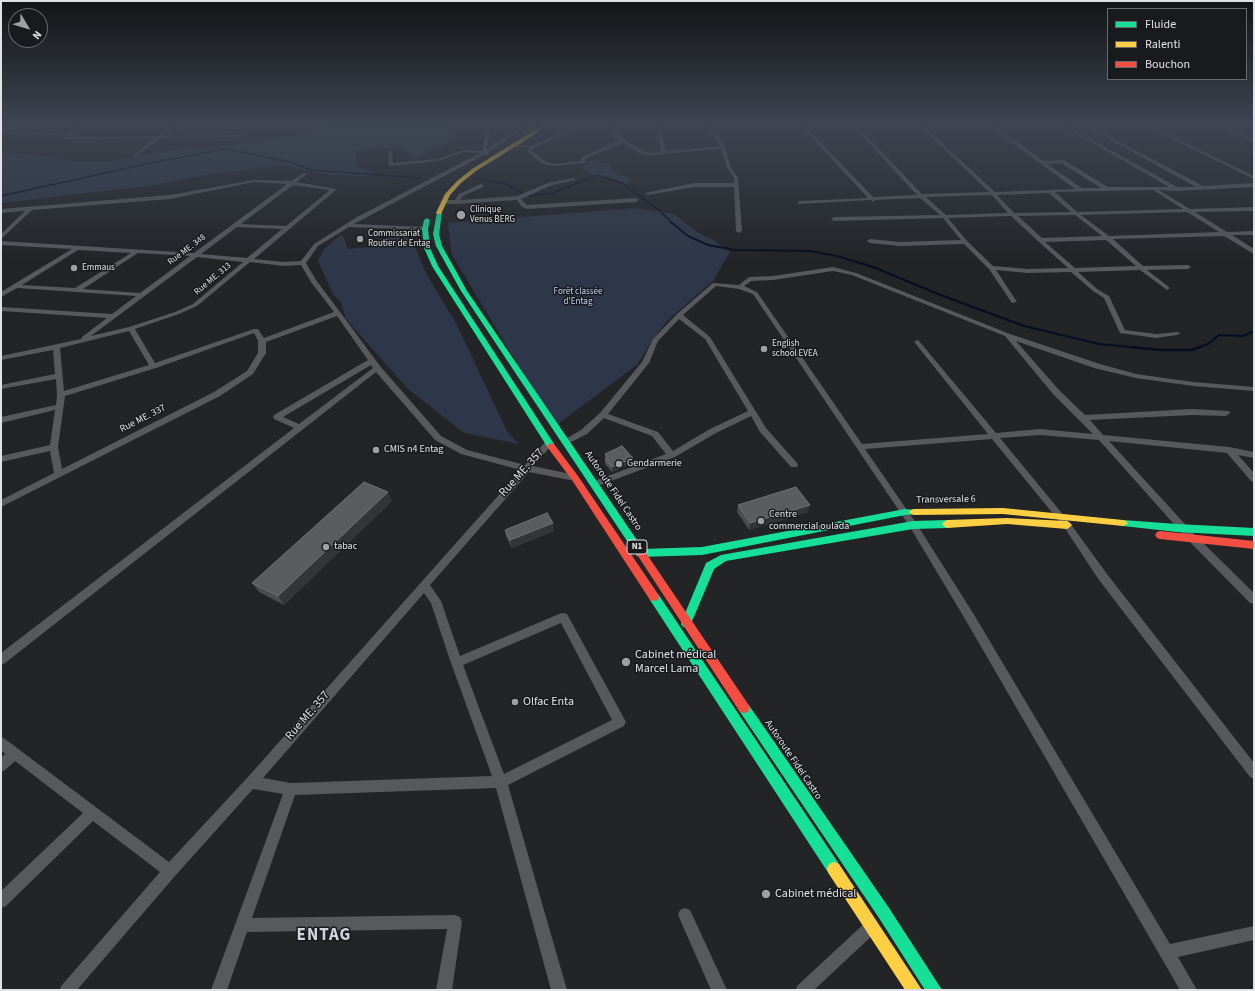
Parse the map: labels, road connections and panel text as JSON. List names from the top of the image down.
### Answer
{
  "streets": {
    "main road": ["Autoroute Fidel Castro", "Transversale 6", "N1"],
    "street": [
      "Rue ME. 348",
      "Rue ME. 313",
      "Rue ME. 337",
      "Rue ME. 357"
    ]
  },
  "crossings": [
    ["Rue ME. 348", "Rue ME. 313"],
    ["Rue ME. 357", "N1"],
    ["Autoroute Fidel Castro", "Transversale 6"],
    ["Transversale 6", "N1"]
  ],
  "districts": ["ENTAG"],
  "parks": ["Forêt classée d'Entag"],
  "places": [
    "Clinique Venus BERG",
    "Commissariat Routier de Entag",
    "Emmaus",
    "English school EVEA",
    "CMIS n4 Entag",
    "Gendarmerie",
    "Centre commercial oulada",
    "tabac",
    "Cabinet médical Marcel Lama",
    "Olfac Enta",
    "Cabinet médical"
  ],
  "legend": ["Fluide", "Ralenti", "Bouchon"],
  "north": "bottom right"
}
